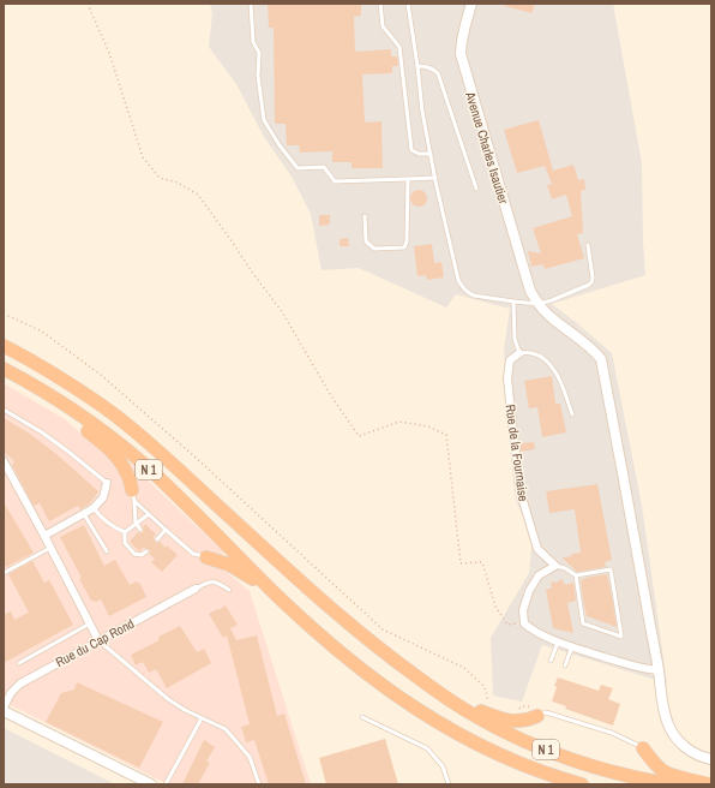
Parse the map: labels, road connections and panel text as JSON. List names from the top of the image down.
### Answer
{
  "streets": {
    "highway": ["N 1"],
    "street": ["Avenue Charles Isautier", "Rue de la Fournaise", "Rue du Cap Rond"]
  }
}
